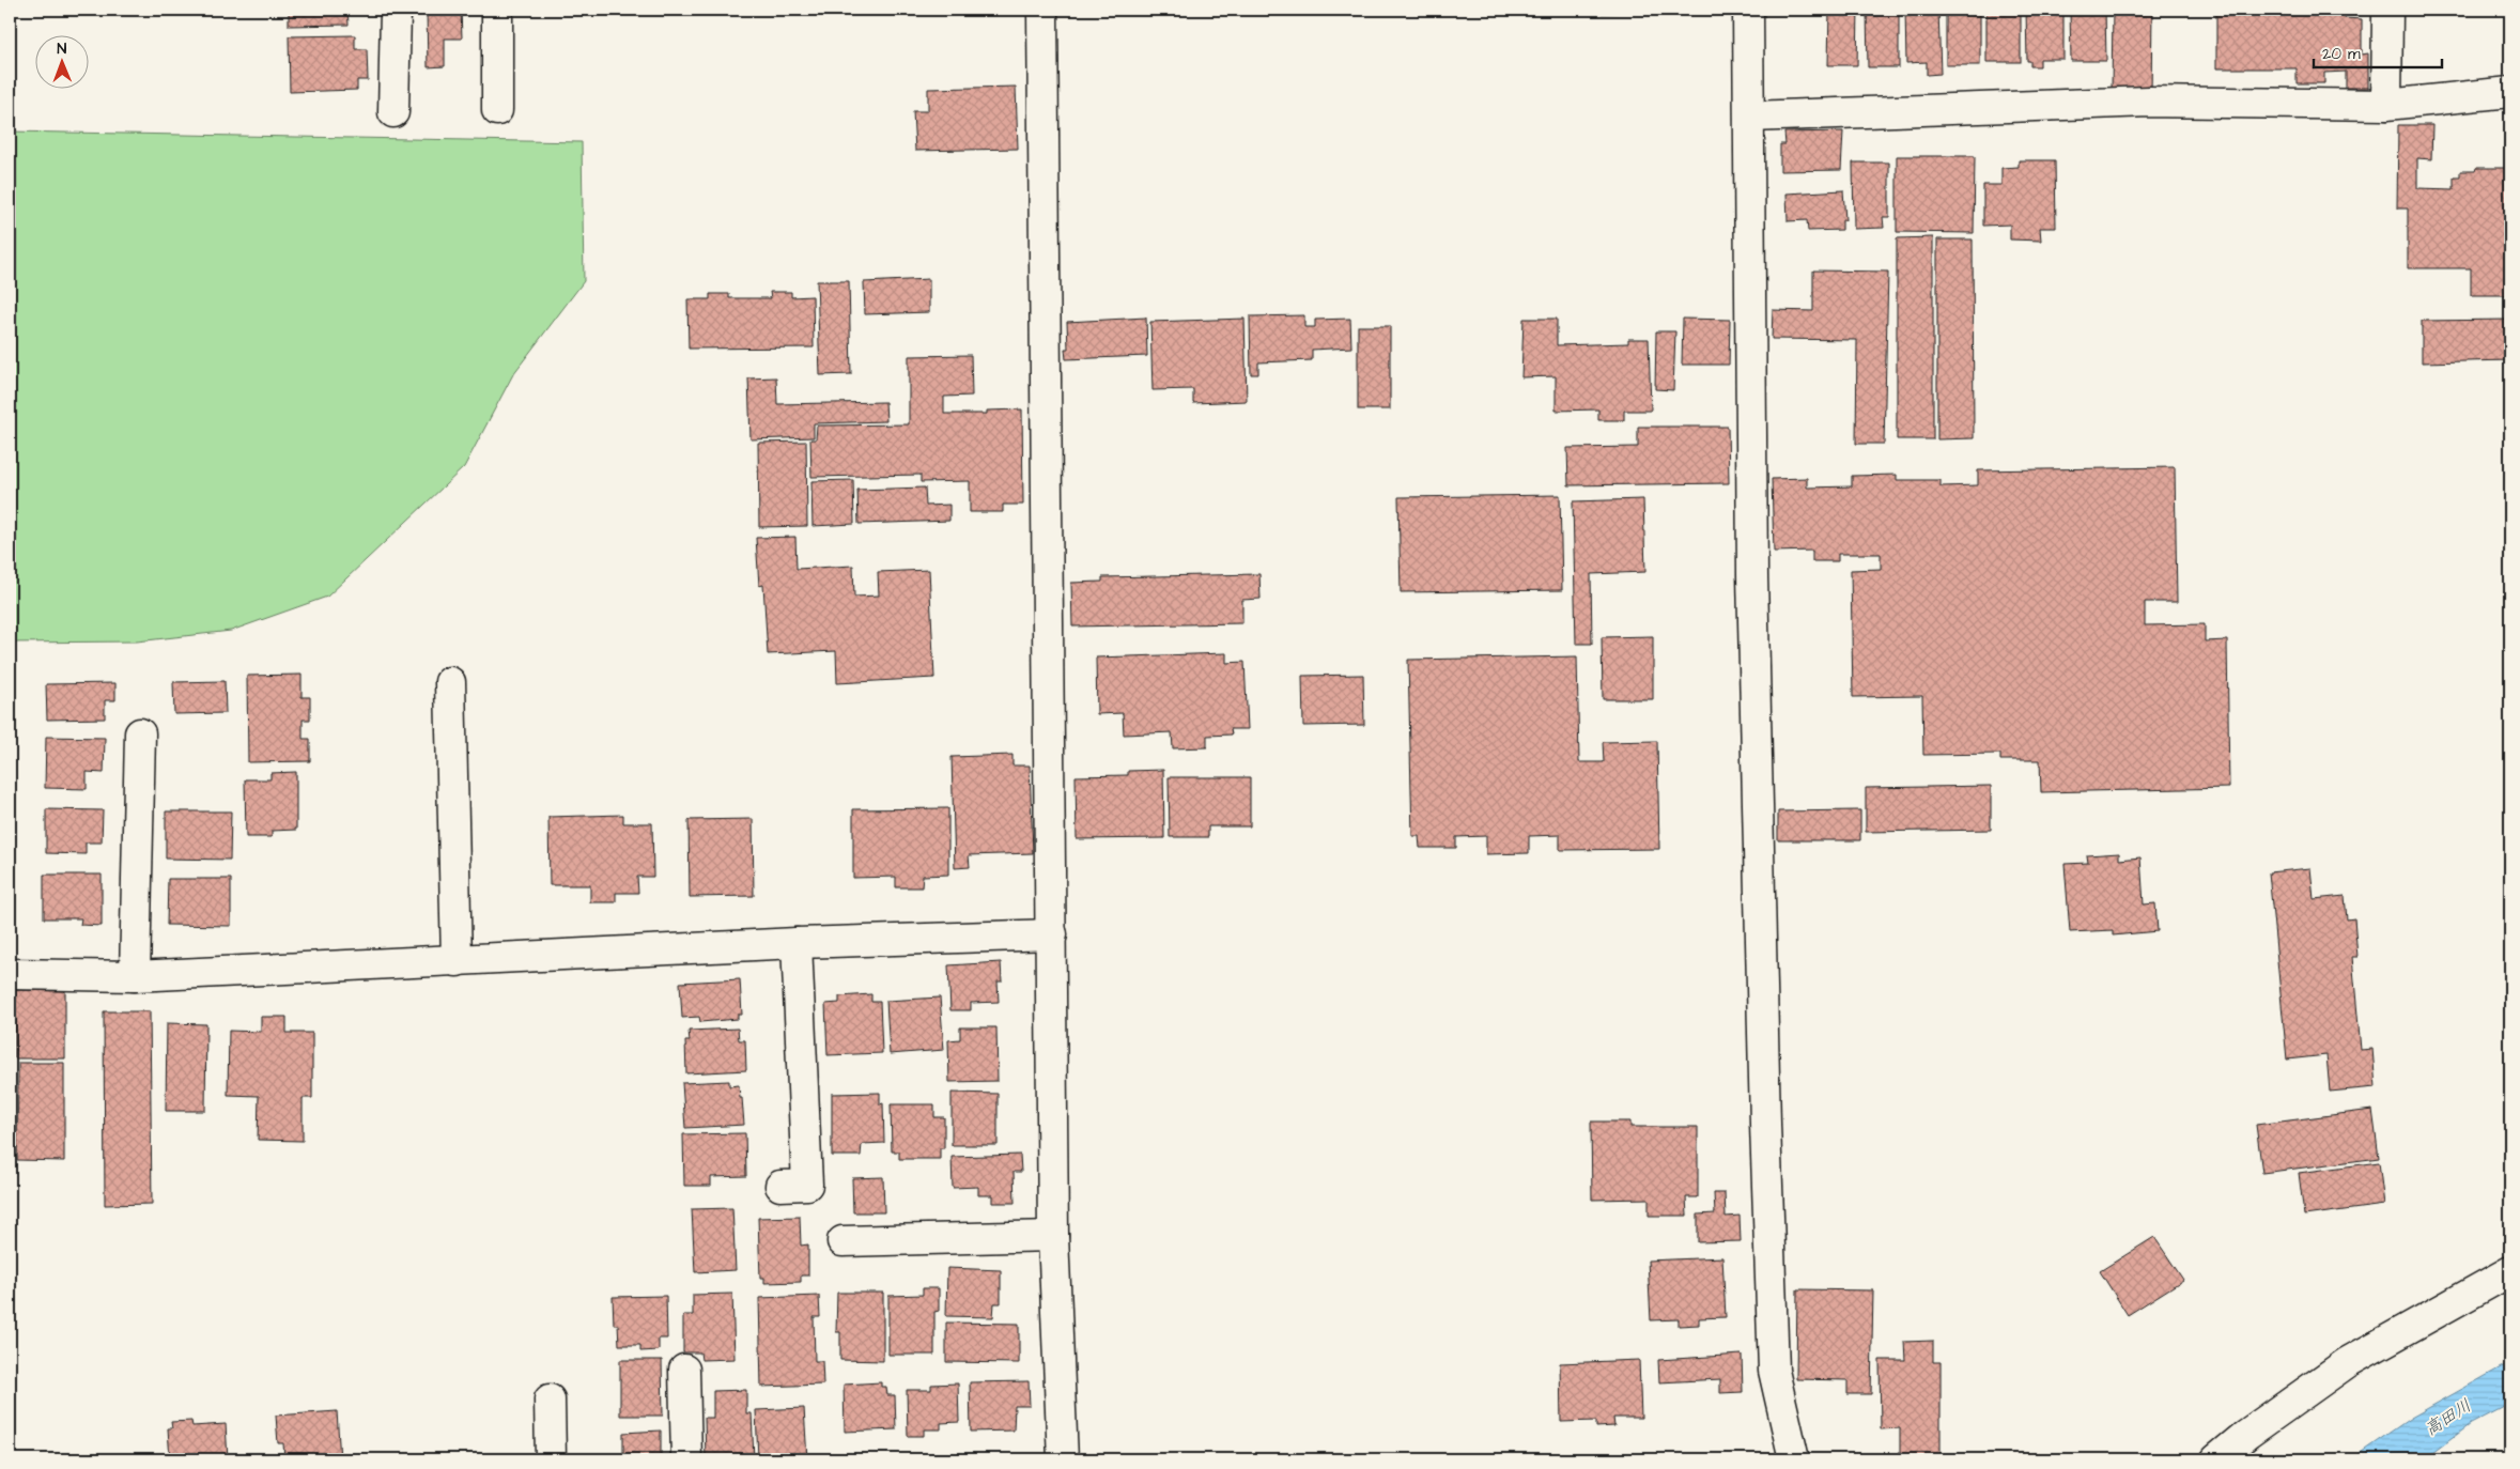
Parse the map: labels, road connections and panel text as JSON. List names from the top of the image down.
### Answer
{
  "water": ["高田川"],
  "scale_bar": "20 m",
  "north": "top"
}
